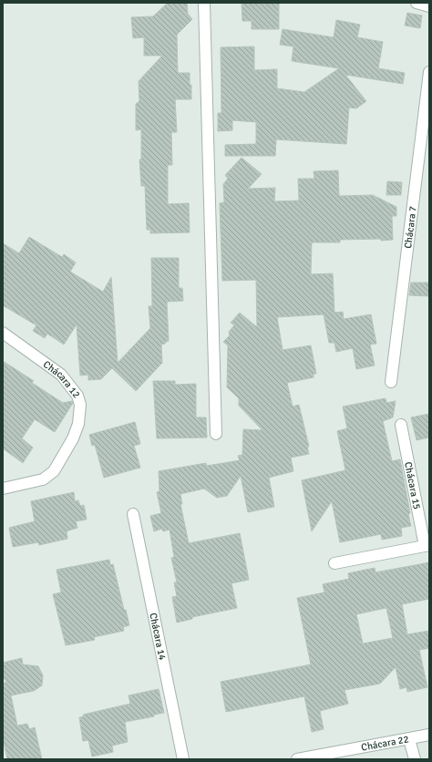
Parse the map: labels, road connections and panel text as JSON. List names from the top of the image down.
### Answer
{
  "streets": {
    "street": [
      "Chácara 7",
      "Chácara 12",
      "Chácara 15",
      "Chácara 14",
      "Chácara 22"
    ]
  }
}
